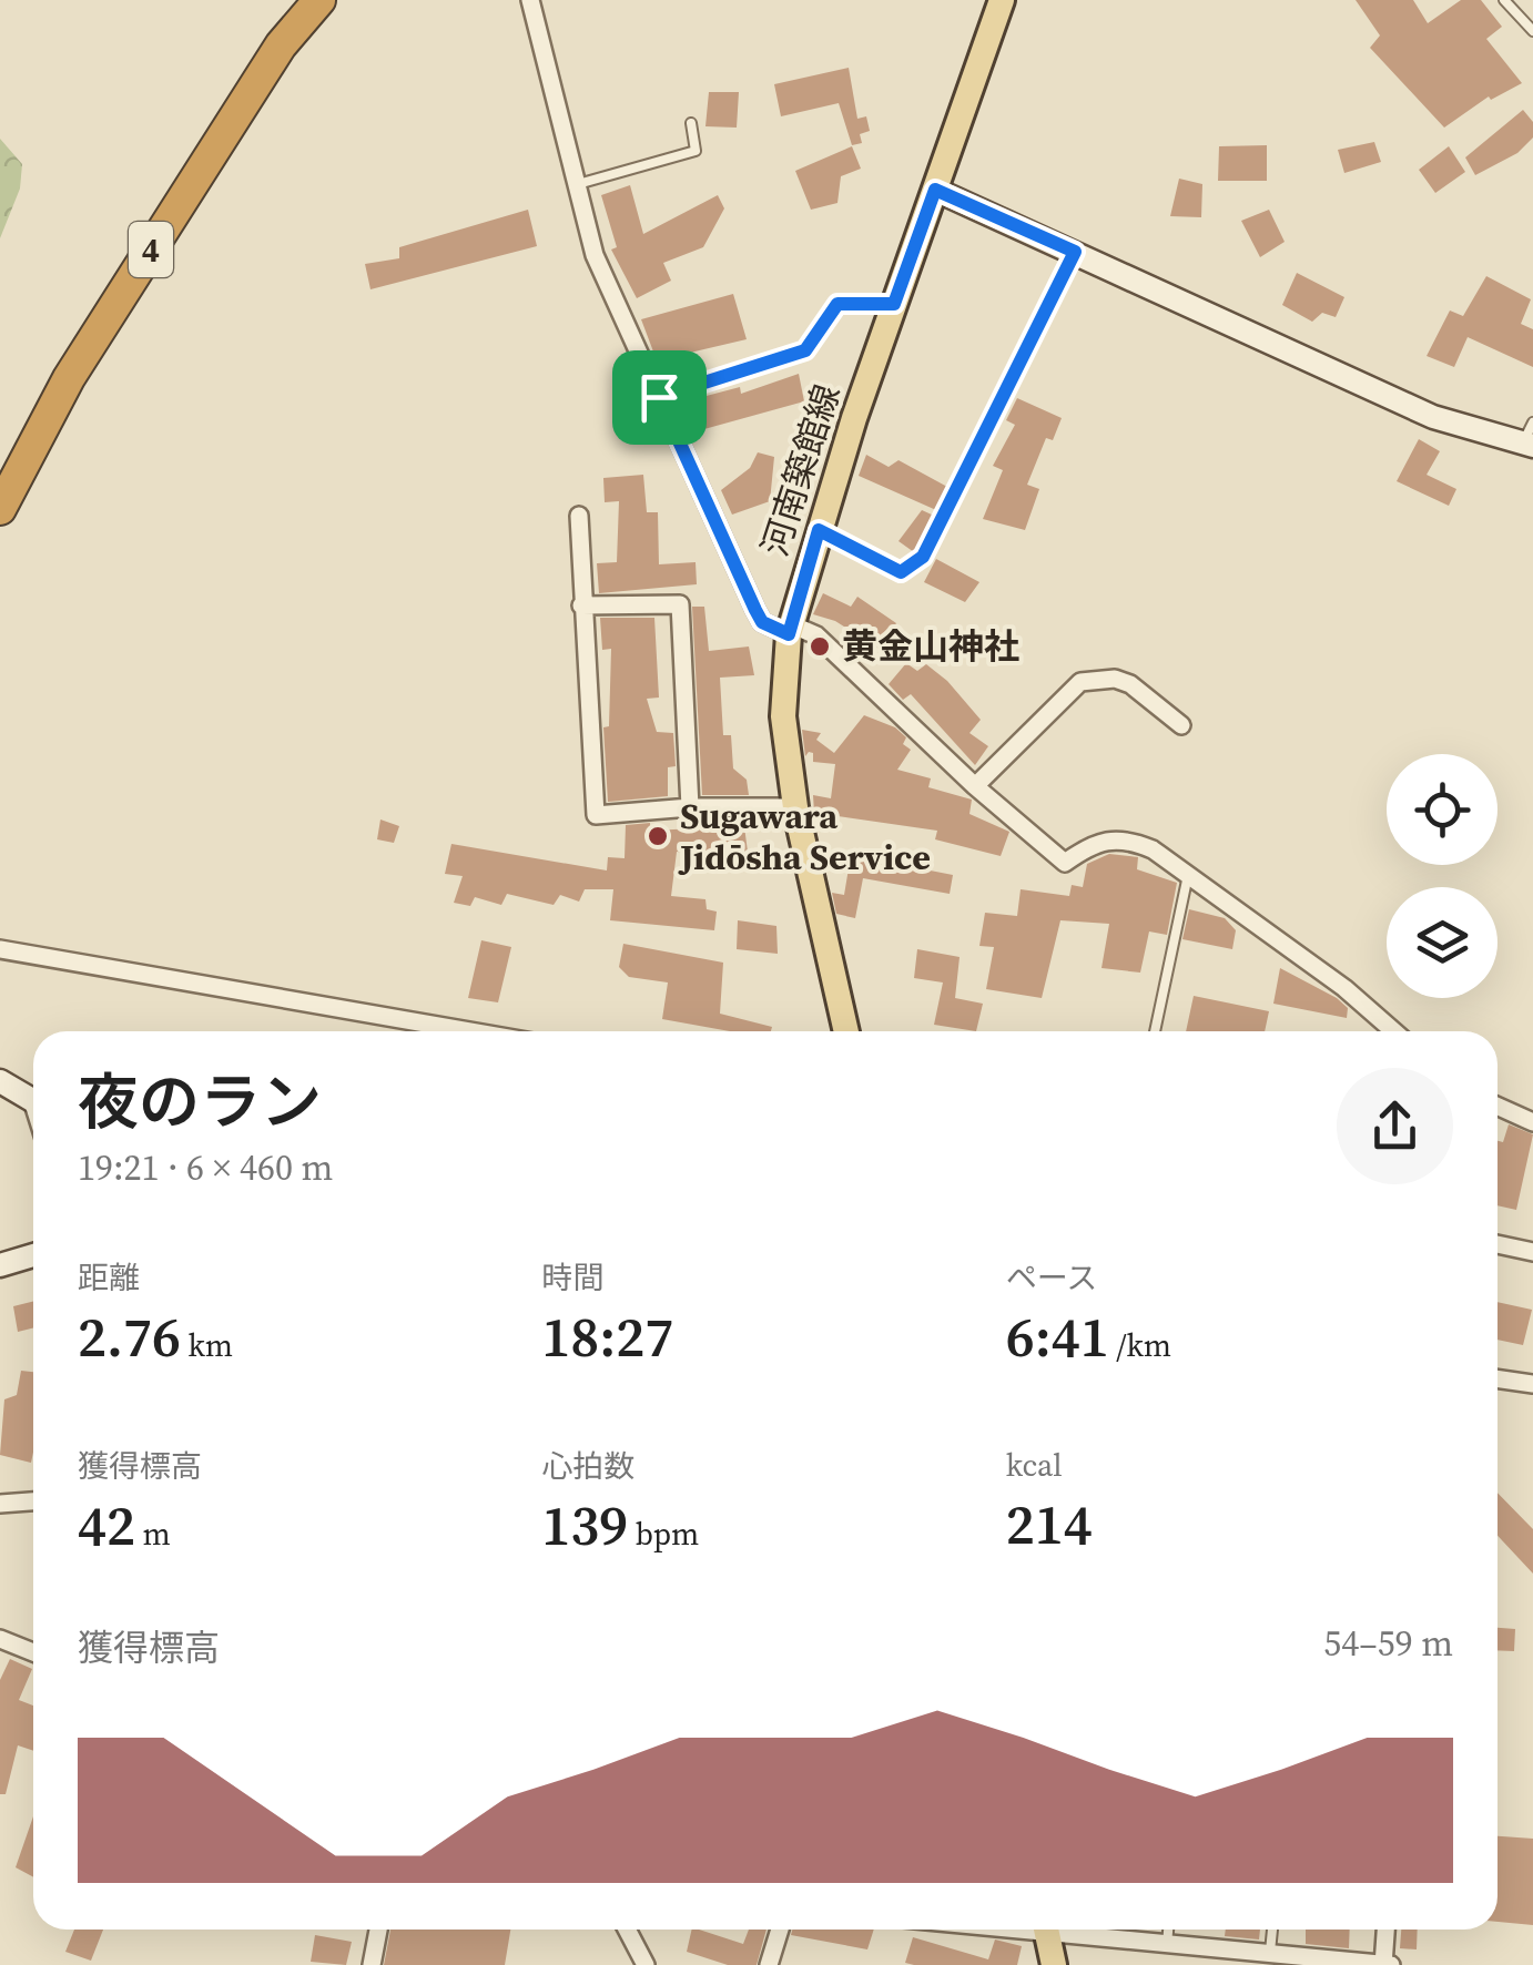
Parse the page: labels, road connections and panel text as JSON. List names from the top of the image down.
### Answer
{
  "streets": {
    "highway": ["4"],
    "main road": ["河南築館線"]
  },
  "places": ["黄金山神社", "Sugawara Jidōsha Service"],
  "page": {
    "heading": ["夜のラン", "19:21 · 6 × 460 m"],
    "stats": [
      ["距離", "2.76 km"],
      ["時間", "18:27"],
      ["ペース", "6:41 /km"],
      ["獲得標高", "42 m"],
      ["心拍数", "139 bpm"],
      ["kcal", "214"]
    ],
    "chart": ["獲得標高", "54–59 m"]
  }
}
